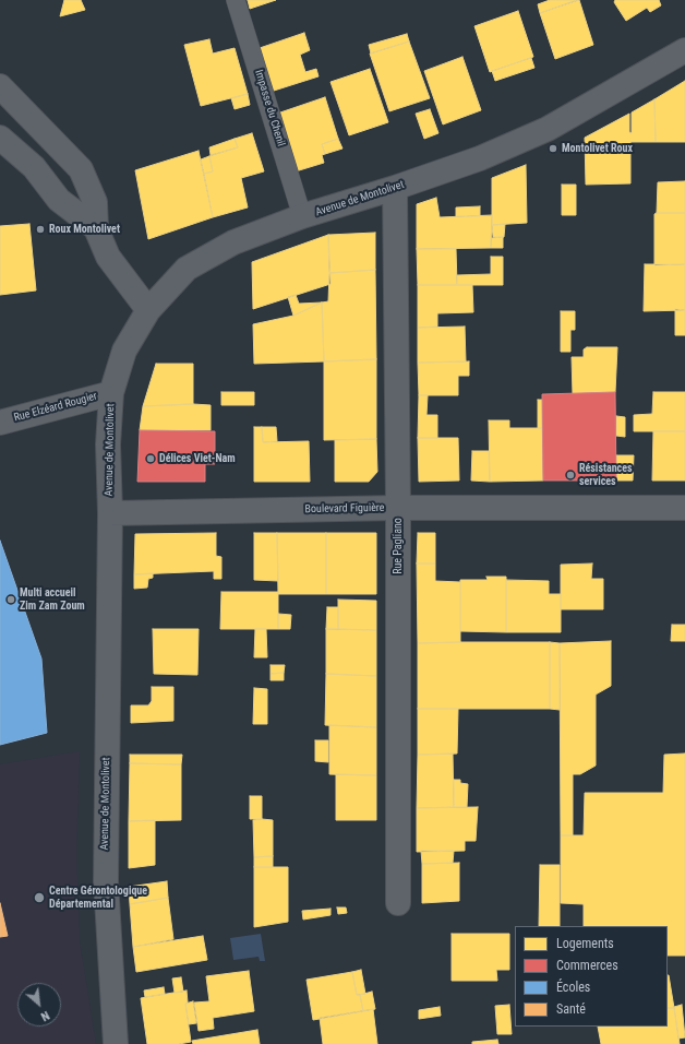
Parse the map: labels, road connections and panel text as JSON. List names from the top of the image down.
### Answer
{
  "streets": {
    "street": [
      "Avenue de Montolivet",
      "Rue Elzéard Rougier",
      "Boulevard Figuière",
      "Rue Pagliano"
    ],
    "lane": ["Impasse du Chenil"]
  },
  "crossings": [
    ["Impasse du Chenil", "Avenue de Montolivet"],
    ["Avenue de Montolivet", "Rue Elzéard Rougier"],
    ["Avenue de Montolivet", "Boulevard Figuière"],
    ["Avenue de Montolivet", "Rue Pagliano"],
    ["Boulevard Figuière", "Rue Pagliano"]
  ],
  "places": [
    "Montolivet Roux",
    "Roux Montolivet",
    "Délices Viet-Nam",
    "Résistances services",
    "Multi accueil Zim Zam Zoum",
    "Centre Gérontologique Départemental"
  ],
  "legend": [
    "Logements",
    "Commerces",
    "Écoles",
    "Santé"
  ],
  "north": "bottom right"
}
